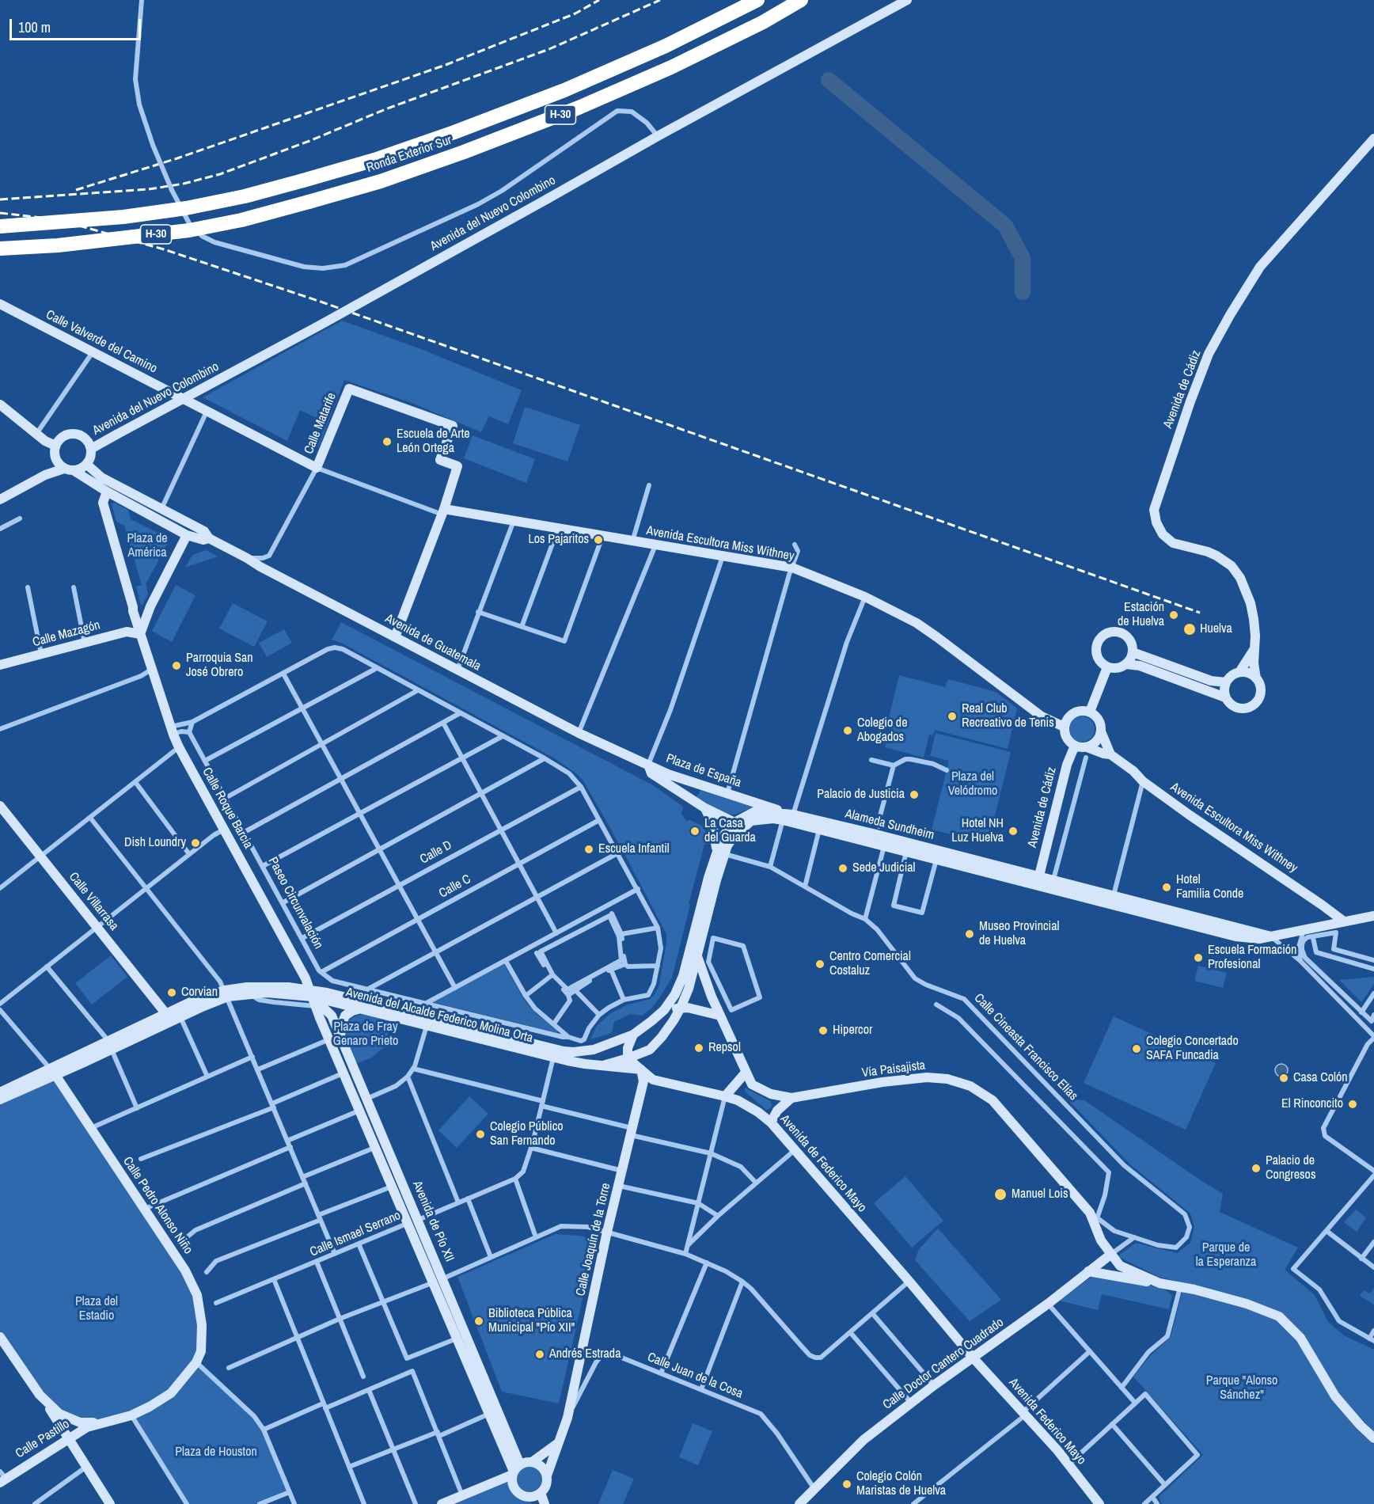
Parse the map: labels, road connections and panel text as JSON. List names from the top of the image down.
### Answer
{
  "streets": {
    "highway": ["H-30", "Ronda Exterior Sur"],
    "street": [
      "Avenida del Nuevo Colombino",
      "Calle Valverde del Camino",
      "Avenida de Cádiz",
      "Calle Matarife",
      "Avenida Escultora Miss Withney",
      "Calle Mazagón",
      "Avenida de Guatemala",
      "Plaza de España",
      "Calle Roque Barcia",
      "Alameda Sundheim",
      "Calle D",
      "Calle C",
      "Calle Villarrasa",
      "Paseo Circunvalación",
      "Avenida del Alcalde Federico Molina Orta",
      "Calle Cineasta Francisco Elías",
      "Vía Paisajista",
      "Avenida de Federico Mayo",
      "Calle Pedro Alonso Niño",
      "Avenida de Pío XII",
      "Calle Ismael Serrano",
      "Calle Joaquín de la Torre",
      "Calle Doctor Cantero Cuadrado",
      "Calle Juan de la Cosa",
      "Avenida Federico Mayo",
      "Calle Pastillo"
    ]
  },
  "crossings": [
    ["Avenida del Nuevo Colombino", "Avenida de Guatemala"],
    ["Calle Valverde del Camino", "Calle Matarife"],
    ["Avenida de Cádiz", "Avenida Escultora Miss Withney"],
    ["Avenida de Cádiz", "Alameda Sundheim"],
    ["Calle Matarife", "Avenida Escultora Miss Withney"],
    ["Avenida Escultora Miss Withney", "Alameda Sundheim"],
    ["Calle Mazagón", "Calle Roque Barcia"],
    ["Avenida de Guatemala", "Plaza de España"],
    ["Plaza de España", "Alameda Sundheim"],
    ["Plaza de España", "Avenida del Alcalde Federico Molina Orta"],
    ["Calle Roque Barcia", "Avenida del Alcalde Federico Molina Orta"],
    ["Calle Roque Barcia", "Avenida de Pío XII"],
    ["Alameda Sundheim", "Avenida del Alcalde Federico Molina Orta"],
    ["Calle D", "Paseo Circunvalación"],
    ["Calle C", "Paseo Circunvalación"],
    ["Calle Villarrasa", "Avenida del Alcalde Federico Molina Orta"],
    ["Avenida del Alcalde Federico Molina Orta", "Calle Cineasta Francisco Elías"],
    ["Avenida del Alcalde Federico Molina Orta", "Vía Paisajista"],
    ["Avenida del Alcalde Federico Molina Orta", "Avenida de Federico Mayo"],
    ["Avenida del Alcalde Federico Molina Orta", "Calle Pedro Alonso Niño"],
    ["Avenida del Alcalde Federico Molina Orta", "Avenida de Pío XII"],
    ["Calle Cineasta Francisco Elías", "Vía Paisajista"],
    ["Vía Paisajista", "Calle Doctor Cantero Cuadrado"],
    ["Avenida de Federico Mayo", "Calle Joaquín de la Torre"],
    ["Avenida de Federico Mayo", "Calle Doctor Cantero Cuadrado"],
    ["Avenida de Federico Mayo", "Avenida Federico Mayo"],
    ["Avenida de Pío XII", "Calle Ismael Serrano"],
    ["Avenida de Pío XII", "Calle Joaquín de la Torre"],
    ["Calle Joaquín de la Torre", "Calle Juan de la Cosa"],
    ["Calle Doctor Cantero Cuadrado", "Calle Juan de la Cosa"],
    ["Calle Doctor Cantero Cuadrado", "Avenida Federico Mayo"]
  ],
  "parks": [
    "Plaza de América",
    "Plaza del Velódromo",
    "Plaza de Fray Genaro Prieto",
    "Parque de la Esperanza",
    "Plaza del Estadio",
    "Parque \"Alonso Sánchez\"",
    "Plaza de Houston"
  ],
  "places": [
    "Escuela de Arte León Ortega",
    "Los Pajaritos",
    "Estación de Huelva",
    "Huelva",
    "Parroquia San José Obrero",
    "Real Club Recreativo de Tenis",
    "Colegio de Abogados",
    "Palacio de Justicia",
    "La Casa del Guarda",
    "Hotel NH Luz Huelva",
    "Dish Loundry",
    "Escuela Infantil",
    "Sede Judicial",
    "Hotel Familia Conde",
    "Museo Provincial de Huelva",
    "Escuela Formación Profesional",
    "Centro Comercial Costaluz",
    "Corvian",
    "Hipercor",
    "Repsol",
    "Colegio Concertado SAFA Funcadia",
    "Casa Colón",
    "El Rinconcito",
    "Colegio Público San Fernando",
    "Palacio de Congresos",
    "Manuel Lois",
    "Biblioteca Pública Municipal \"Pío XII\"",
    "Andrés Estrada",
    "Colegio Colón Maristas de Huelva"
  ],
  "scale_bar": "100 m"
}
